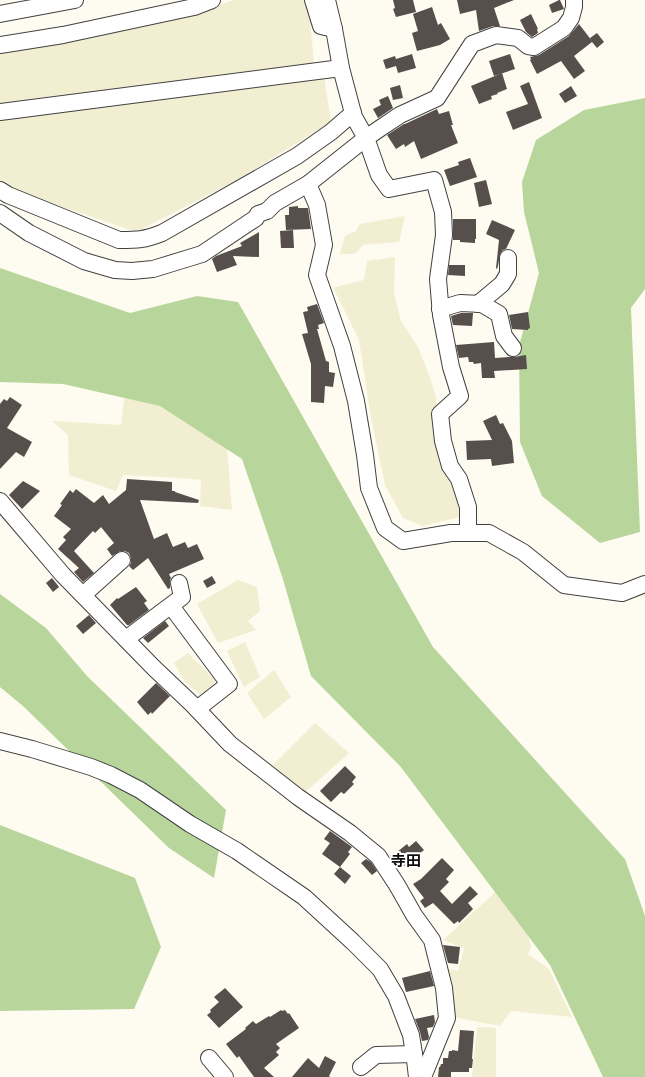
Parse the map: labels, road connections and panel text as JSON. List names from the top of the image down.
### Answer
{
  "districts": ["寺田"]
}
